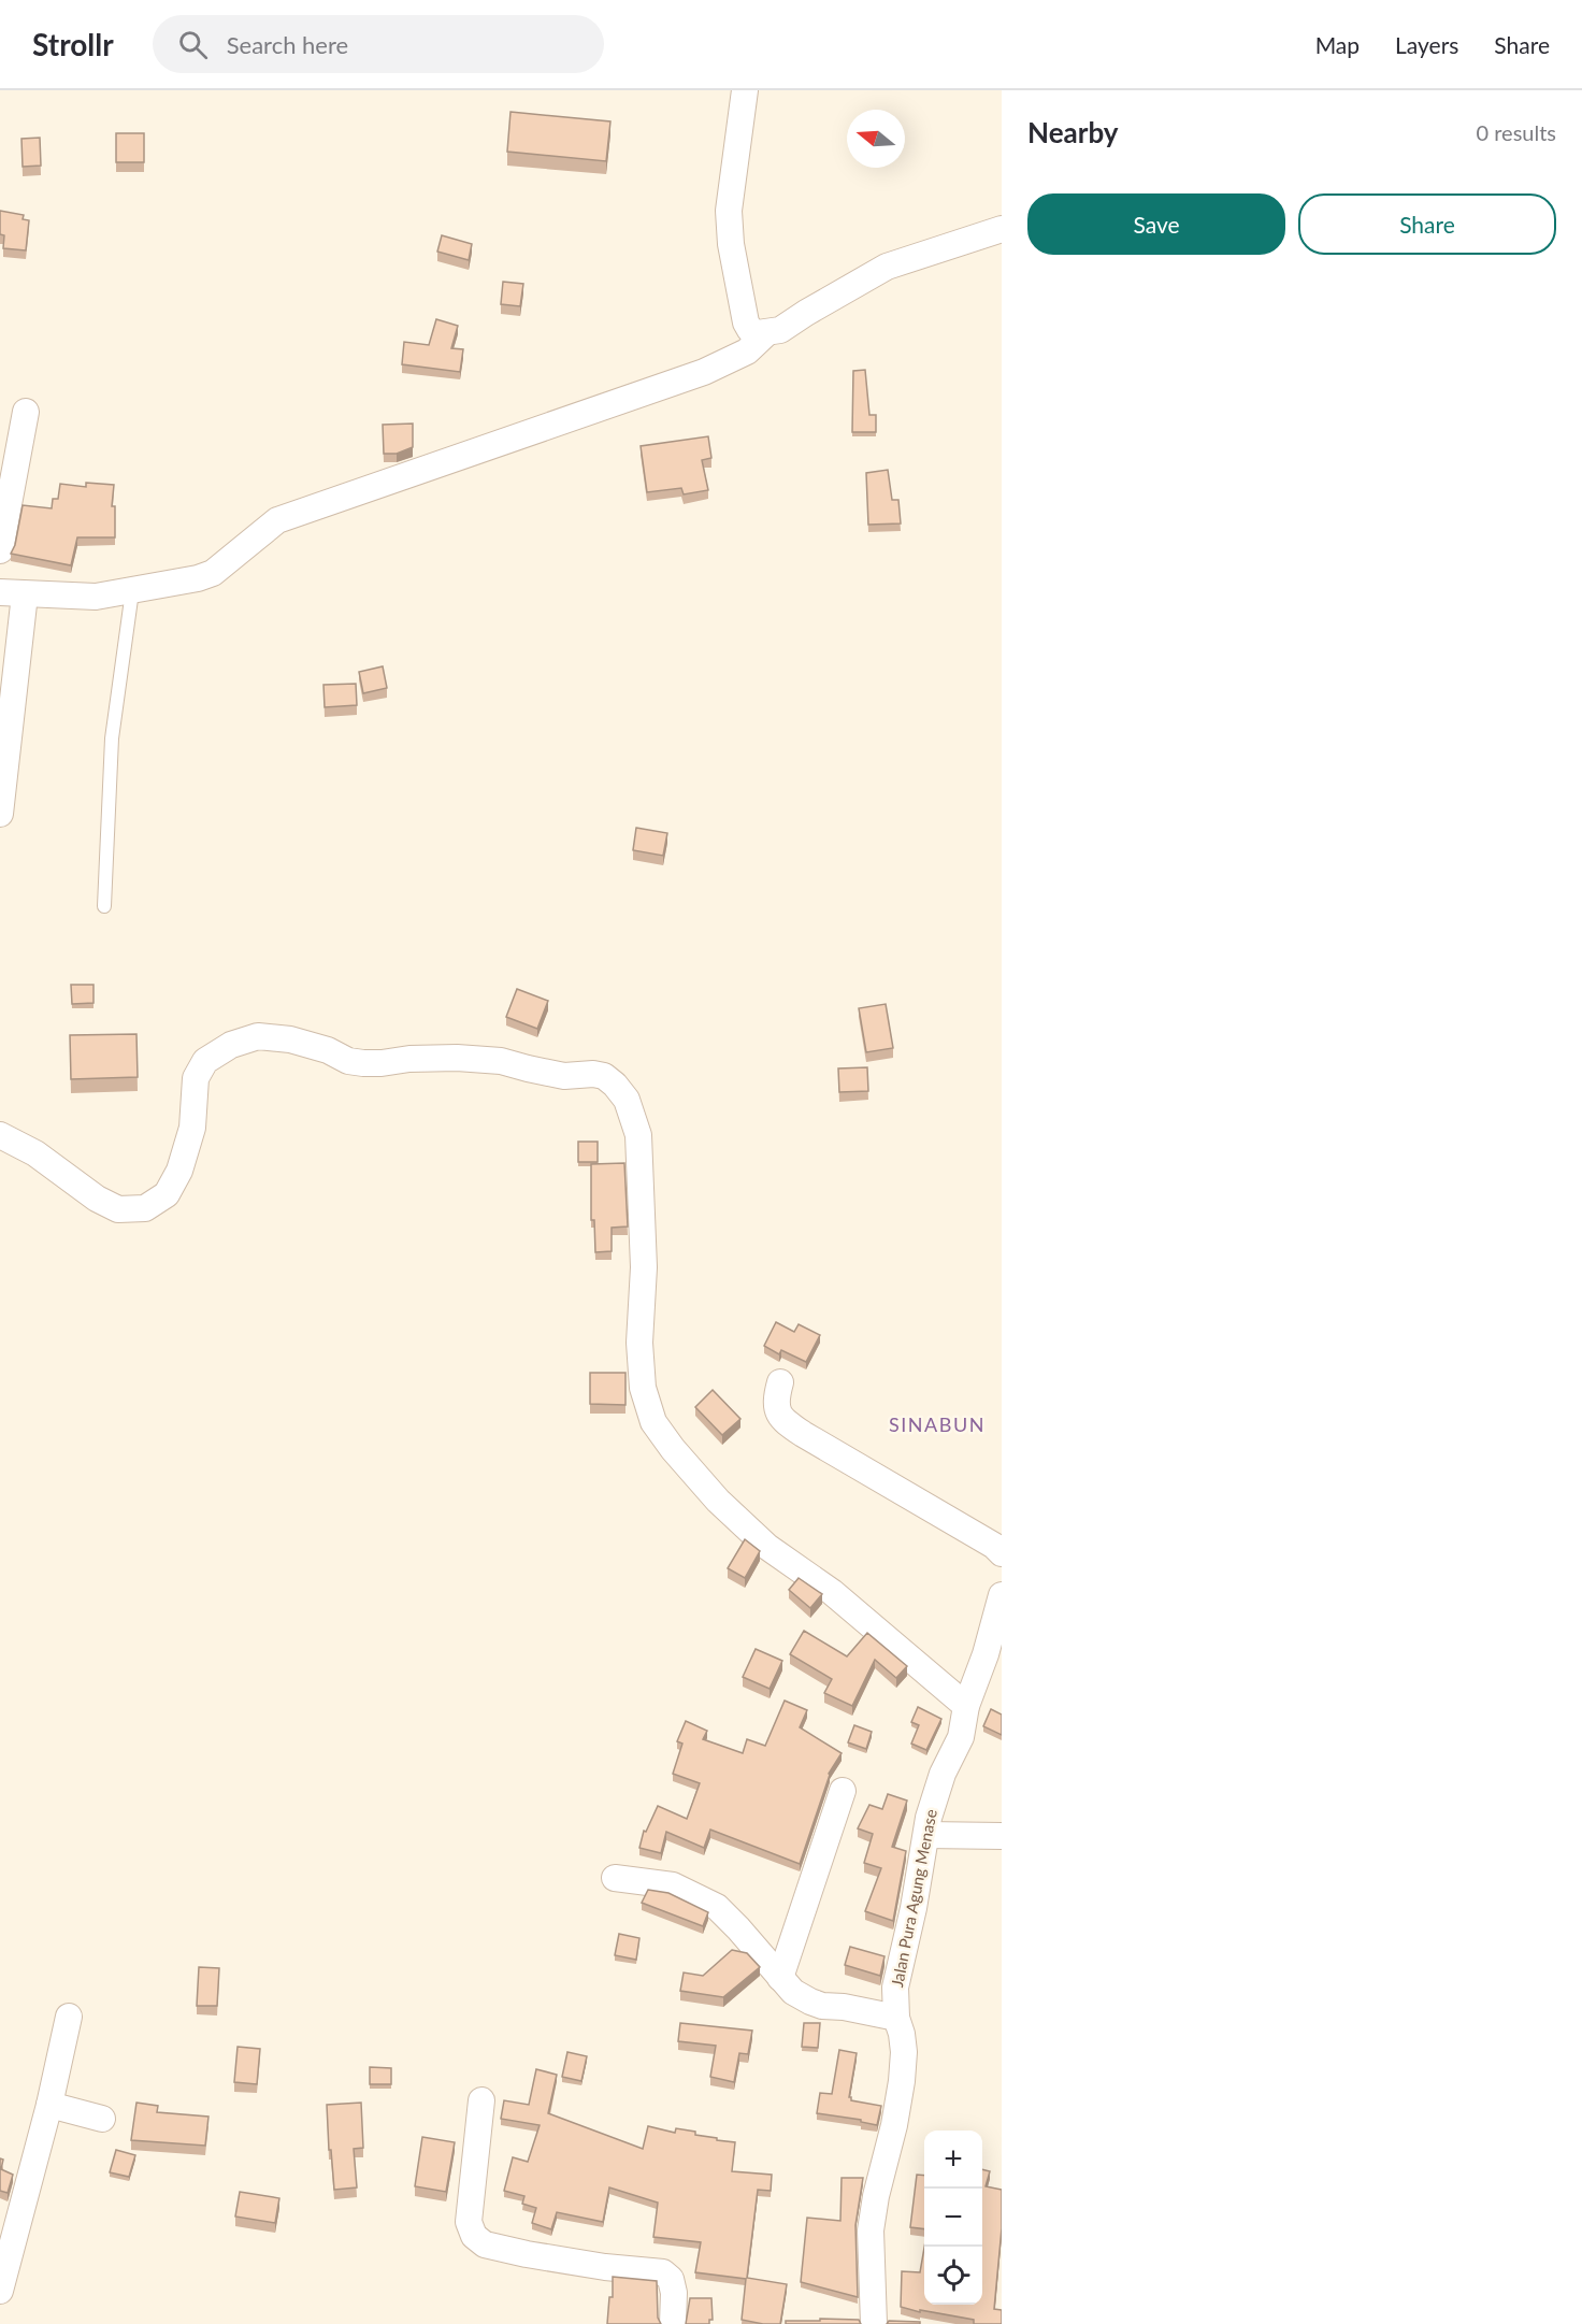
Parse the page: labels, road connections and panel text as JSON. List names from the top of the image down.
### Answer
{
  "streets": {
    "street": ["Jalan Pura Agung Menase"]
  },
  "districts": ["SINABUN"],
  "north": "left",
  "page": {
    "header": "Strollr",
    "search": "Search here",
    "nav": ["Map", "Layers", "Share"],
    "heading": ["Nearby", "0 results"],
    "buttons": ["Save", "Share"],
    "map_buttons": ["+", "−"]
  }
}
